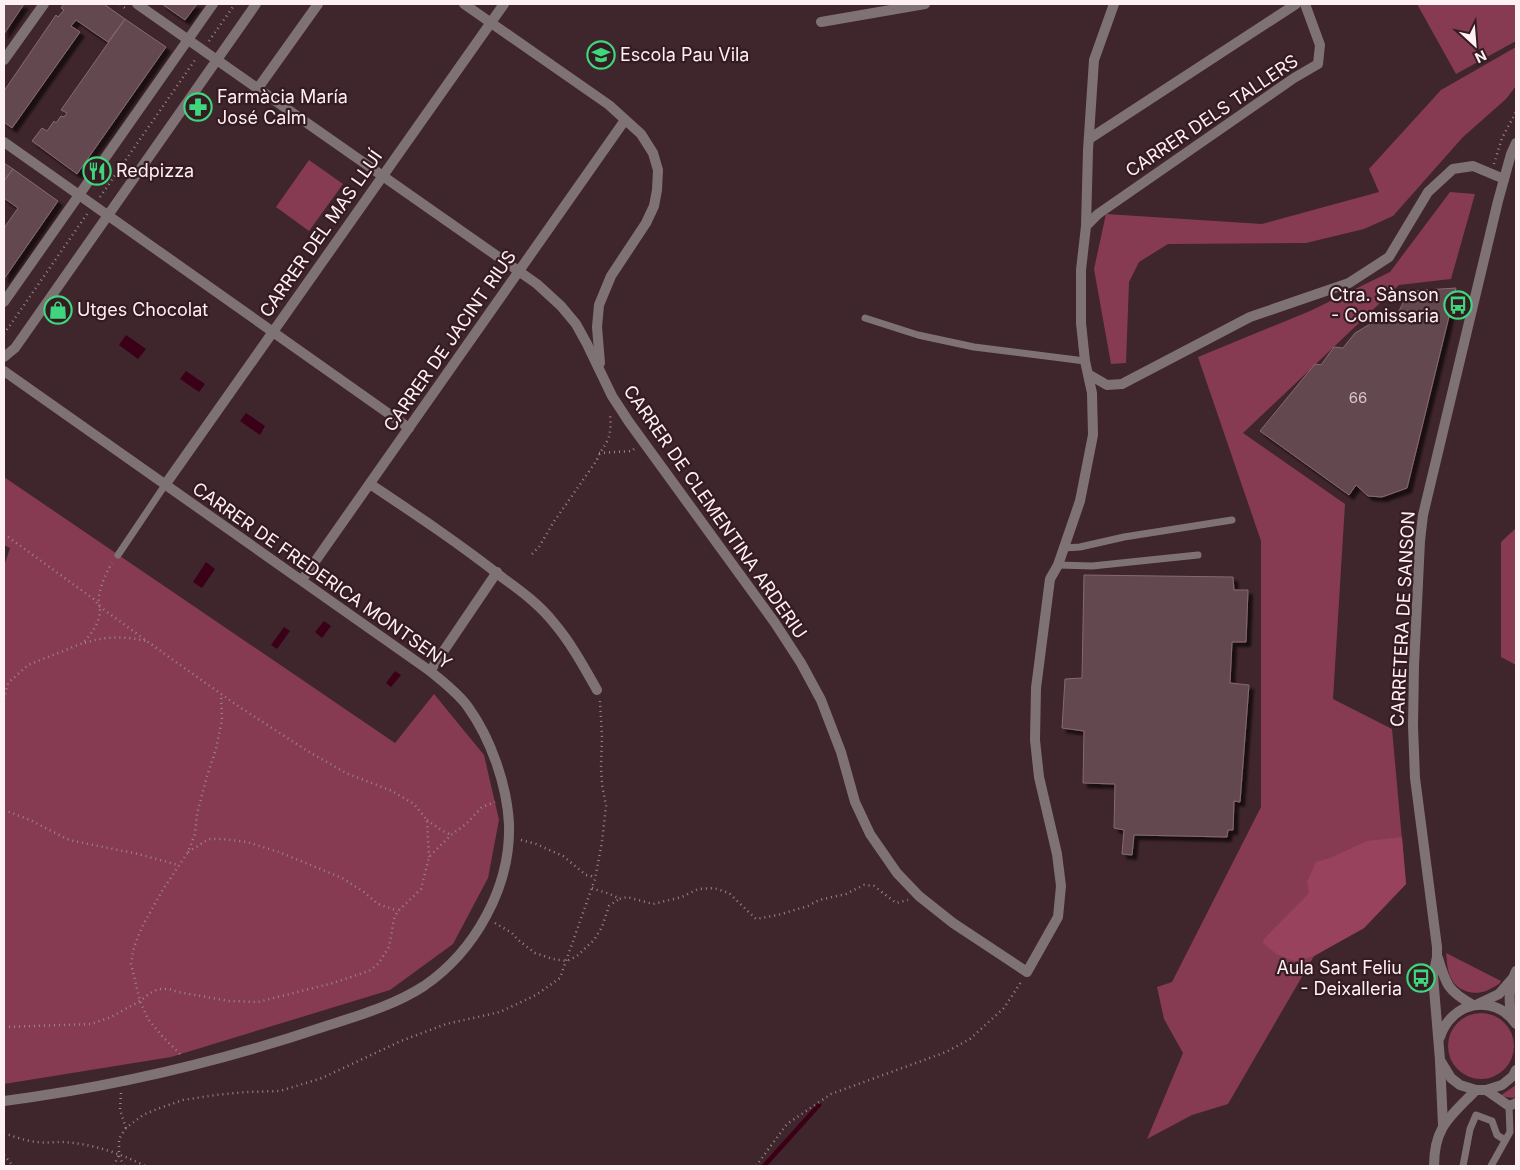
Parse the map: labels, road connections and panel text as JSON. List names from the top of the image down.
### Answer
{
  "streets": {
    "street": [
      "CARRER DELS TALLERS",
      "CARRER DEL MAS LLUÍ",
      "CARRER DE JACINT RIUS",
      "CARRER DE CLEMENTINA ARDERIU",
      "CARRER DE FREDERICA MONTSENY",
      "CARRETERA DE SANSON"
    ]
  },
  "crossings": [
    ["CARRER DEL MAS LLUÍ", "CARRER DE CLEMENTINA ARDERIU"],
    ["CARRER DEL MAS LLUÍ", "CARRER DE FREDERICA MONTSENY"],
    ["CARRER DE JACINT RIUS", "CARRER DE CLEMENTINA ARDERIU"],
    ["CARRER DE JACINT RIUS", "CARRER DE FREDERICA MONTSENY"]
  ],
  "places": {
    "school or university": ["Escola Pau Vila"],
    "pharmacy": ["Farmàcia María José Calm"],
    "restaurant": ["Redpizza"],
    "bus stop": ["Ctra. Sànson - Comissaria", "Aula Sant Feliu - Deixalleria"],
    "shop": ["Utges Chocolat"]
  },
  "house_numbers": ["66"],
  "north": "bottom right"
}
